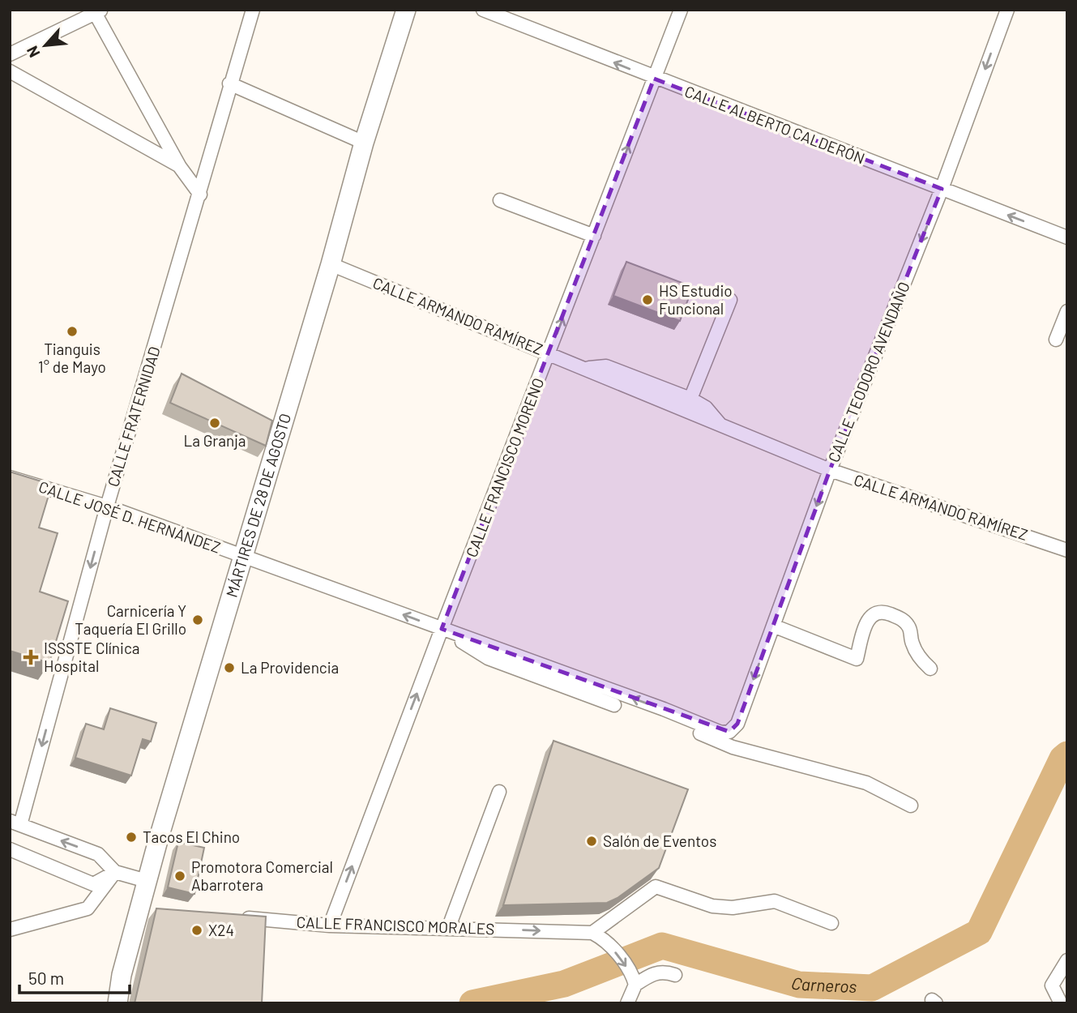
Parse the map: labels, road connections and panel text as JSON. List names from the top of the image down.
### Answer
{
  "streets": {
    "main road": ["MÁRTIRES DE 28 DE AGOSTO"],
    "street": [
      "CALLE ALBERTO CALDERÓN",
      "CALLE ARMANDO RAMÍREZ",
      "CALLE TEODORO AVENDAÑO",
      "CALLE FRATERNIDAD",
      "CALLE FRANCISCO MORENO",
      "CALLE JOSÉ D. HERNÁNDEZ",
      "CALLE FRANCISCO MORALES"
    ]
  },
  "crossings": [
    ["CALLE ALBERTO CALDERÓN", "CALLE TEODORO AVENDAÑO"],
    ["CALLE ALBERTO CALDERÓN", "CALLE FRANCISCO MORENO"],
    ["CALLE ARMANDO RAMÍREZ", "CALLE TEODORO AVENDAÑO"],
    ["CALLE ARMANDO RAMÍREZ", "CALLE FRANCISCO MORENO"],
    ["CALLE ARMANDO RAMÍREZ", "MÁRTIRES DE 28 DE AGOSTO"],
    ["CALLE TEODORO AVENDAÑO", "CALLE JOSÉ D. HERNÁNDEZ"],
    ["CALLE FRATERNIDAD", "CALLE JOSÉ D. HERNÁNDEZ"],
    ["CALLE FRANCISCO MORENO", "CALLE JOSÉ D. HERNÁNDEZ"],
    ["CALLE FRANCISCO MORENO", "CALLE FRANCISCO MORALES"],
    ["MÁRTIRES DE 28 DE AGOSTO", "CALLE JOSÉ D. HERNÁNDEZ"]
  ],
  "one_way": [
    "CALLE ALBERTO CALDERÓN",
    "CALLE TEODORO AVENDAÑO",
    "CALLE FRATERNIDAD",
    "CALLE FRANCISCO MORENO",
    "CALLE FRANCISCO MORALES"
  ],
  "water": ["Carneros"],
  "places": {
    "other": [
      "HS Estudio Funcional",
      "Tianguis 1° de Mayo",
      "La Granja",
      "Carnicería Y Taquería El Grillo",
      "La Providencia",
      "Tacos El Chino",
      "Salón de Eventos",
      "Promotora Comercial Abarrotera",
      "X24"
    ],
    "health": ["ISSSTE Clínica Hospital"]
  },
  "scale_bar": "50 m",
  "north": "bottom left"
}
